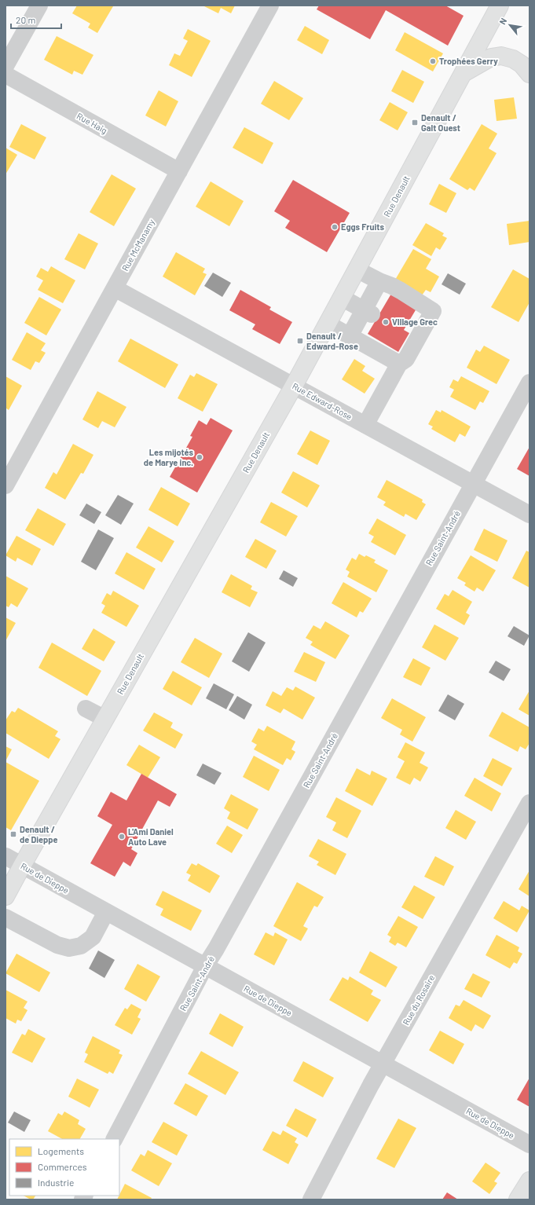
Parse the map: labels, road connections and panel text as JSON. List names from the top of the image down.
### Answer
{
  "streets": {
    "main road": ["Rue Denault"],
    "street": [
      "Rue Haig",
      "Rue McManamy",
      "Rue Edward-Rose",
      "Rue Saint-André",
      "Rue de Dieppe",
      "Rue du Rosaire"
    ]
  },
  "crossings": [
    ["Rue Haig", "Rue McManamy"],
    ["Rue Denault", "Rue Edward-Rose"],
    ["Rue Denault", "Rue de Dieppe"],
    ["Rue McManamy", "Rue Edward-Rose"],
    ["Rue Edward-Rose", "Rue Saint-André"],
    ["Rue Saint-André", "Rue de Dieppe"],
    ["Rue de Dieppe", "Rue du Rosaire"]
  ],
  "places": {
    "other": [
      "Trophées Gerry",
      "Eggs Fruits",
      "VIllage Grec",
      "Les mijotés de Marye inc.",
      "L'Ami Daniel Auto Lave"
    ],
    "transit": ["Denault / Galt Ouest", "Denault / Edward-Rose", "Denault / de Dieppe"]
  },
  "legend": ["Logements", "Commerces", "Industrie"],
  "scale_bar": "20 m",
  "north": "top left"
}
